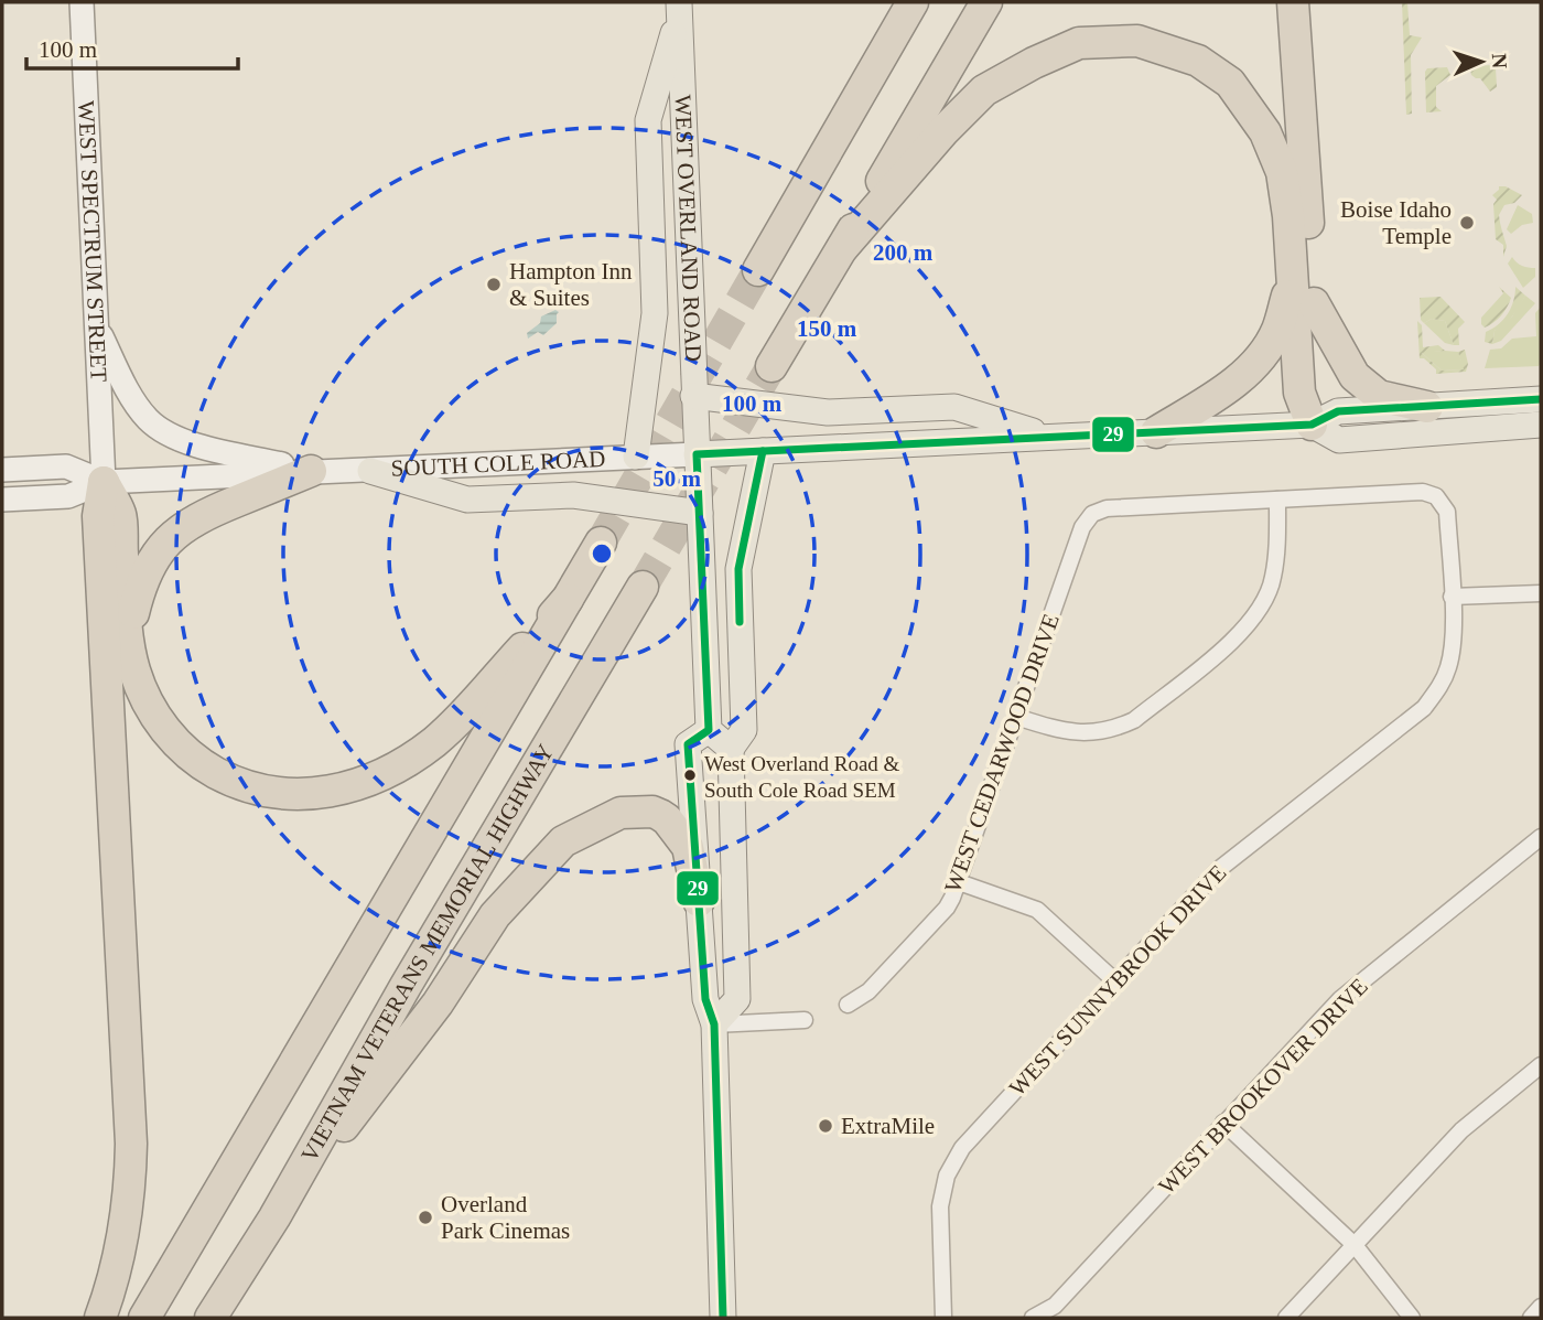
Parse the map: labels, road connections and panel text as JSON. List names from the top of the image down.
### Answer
{
  "streets": {
    "highway": ["VIETNAM VETERANS MEMORIAL HIGHWAY"],
    "main road": ["WEST OVERLAND ROAD", "WEST SPECTRUM STREET", "SOUTH COLE ROAD"],
    "street": ["WEST CEDARWOOD DRIVE", "WEST SUNNYBROOK DRIVE", "WEST BROOKOVER DRIVE"]
  },
  "crossings": [
    ["WEST OVERLAND ROAD", "SOUTH COLE ROAD"],
    ["WEST SPECTRUM STREET", "SOUTH COLE ROAD"],
    ["WEST CEDARWOOD DRIVE", "WEST SUNNYBROOK DRIVE"]
  ],
  "places": [
    "Boise Idaho Temple",
    "Hampton Inn & Suites",
    "West Overland Road & South Cole Road SEM",
    "ExtraMile",
    "Overland Park Cinemas"
  ],
  "lines": ["transit line 29"],
  "scale_bar": "100 m",
  "north": "right",
  "rings": [
    "200 m",
    "150 m",
    "100 m",
    "50 m"
  ]
}
